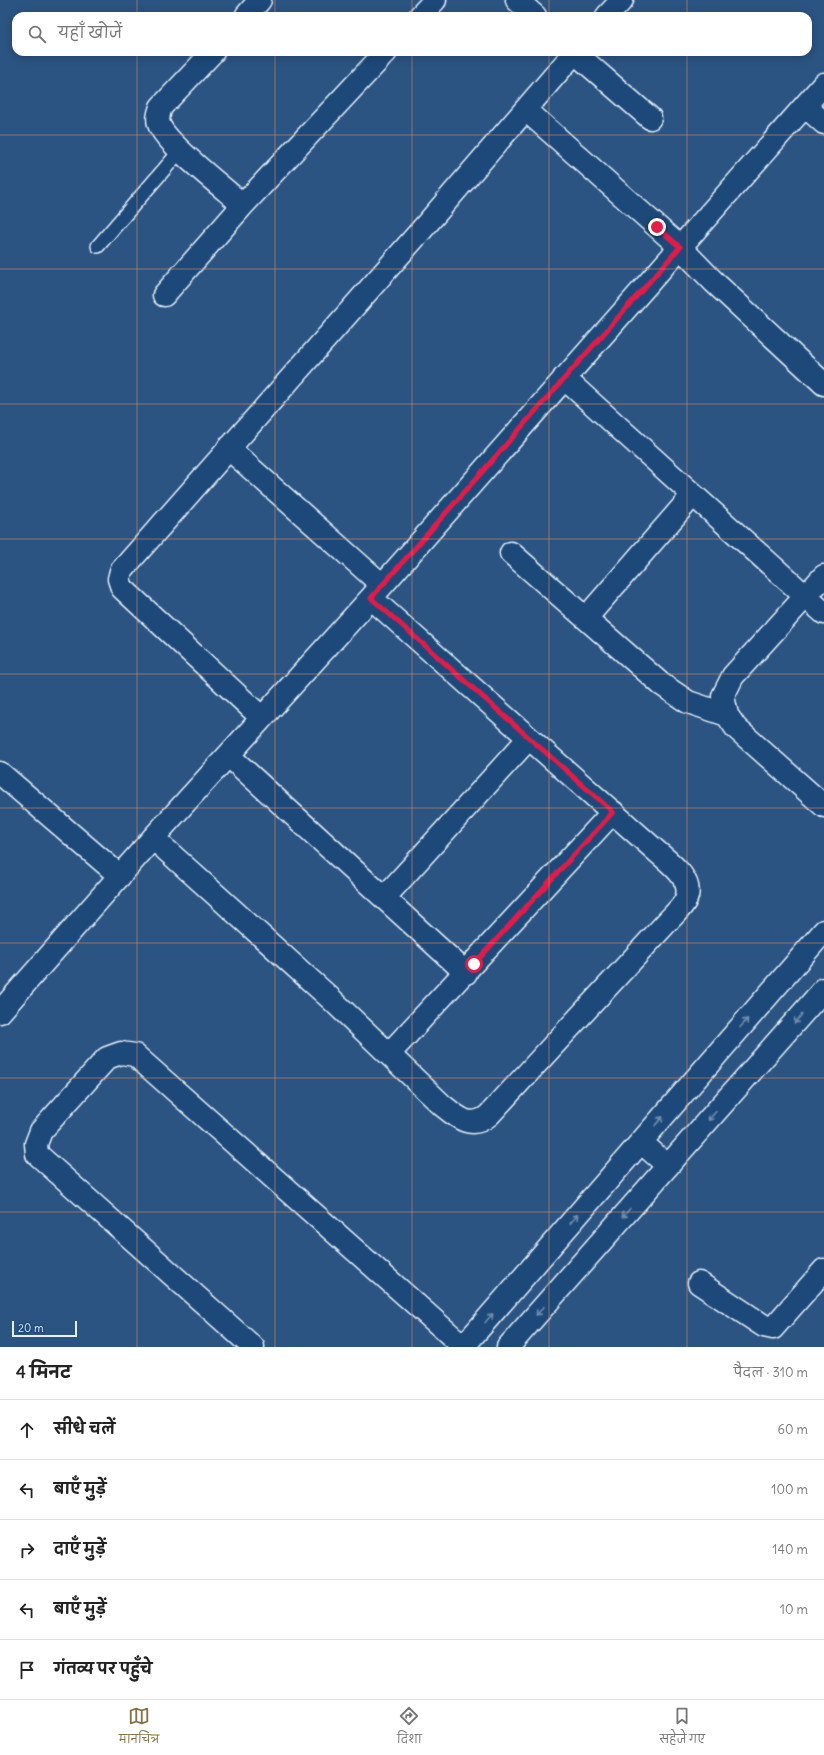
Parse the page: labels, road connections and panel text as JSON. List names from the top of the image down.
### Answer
{
  "scale_bar": "20 m",
  "page": {
    "search": "यहाँ खोजें",
    "scale": "20 m",
    "heading": ["4 मिनट", "पैदल · 310 m"],
    "list": [
      ["सीधे चलें", "60 m"],
      ["बाएँ मुड़ें", "100 m"],
      ["दाएँ मुड़ें", "140 m"],
      ["बाएँ मुड़ें", "10 m"],
      "गंतव्य पर पहुँचे"
    ],
    "nav": ["मानचित्र", "दिशा", "सहेजे गए"]
  }
}
